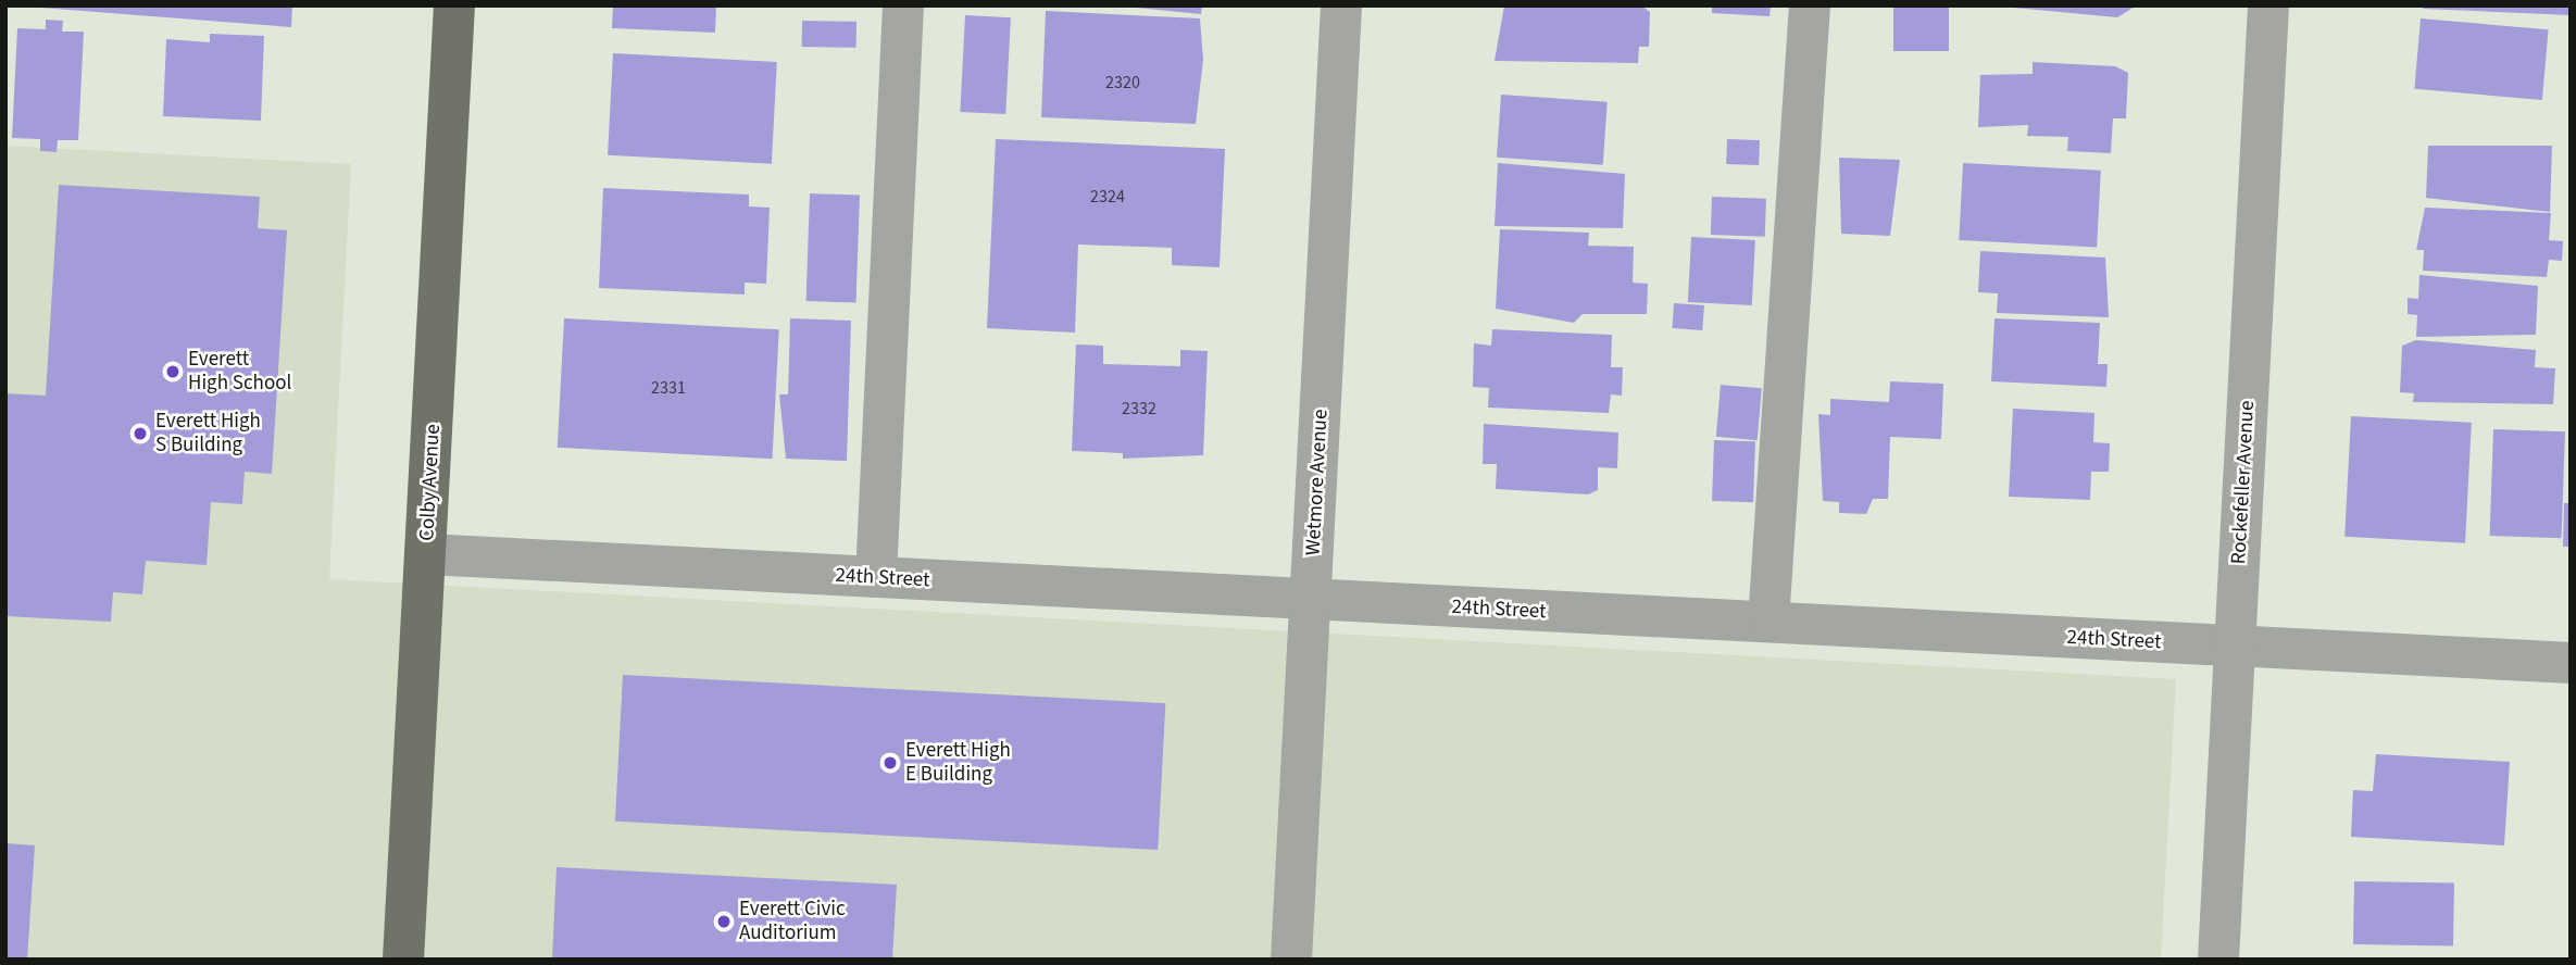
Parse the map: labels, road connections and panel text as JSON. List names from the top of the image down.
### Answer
{
  "streets": {
    "main road": ["Colby Avenue"],
    "street": ["Wetmore Avenue", "Rockefeller Avenue", "24th Street"]
  },
  "crossings": [
    ["Colby Avenue", "24th Street"],
    ["Wetmore Avenue", "24th Street"],
    ["Rockefeller Avenue", "24th Street"]
  ],
  "places": [
    "Everett High School",
    "Everett High S Building",
    "Everett High E Building",
    "Everett Civic Auditorium"
  ],
  "house_numbers": [
    "2320",
    "2324",
    "2331",
    "2332"
  ]
}
